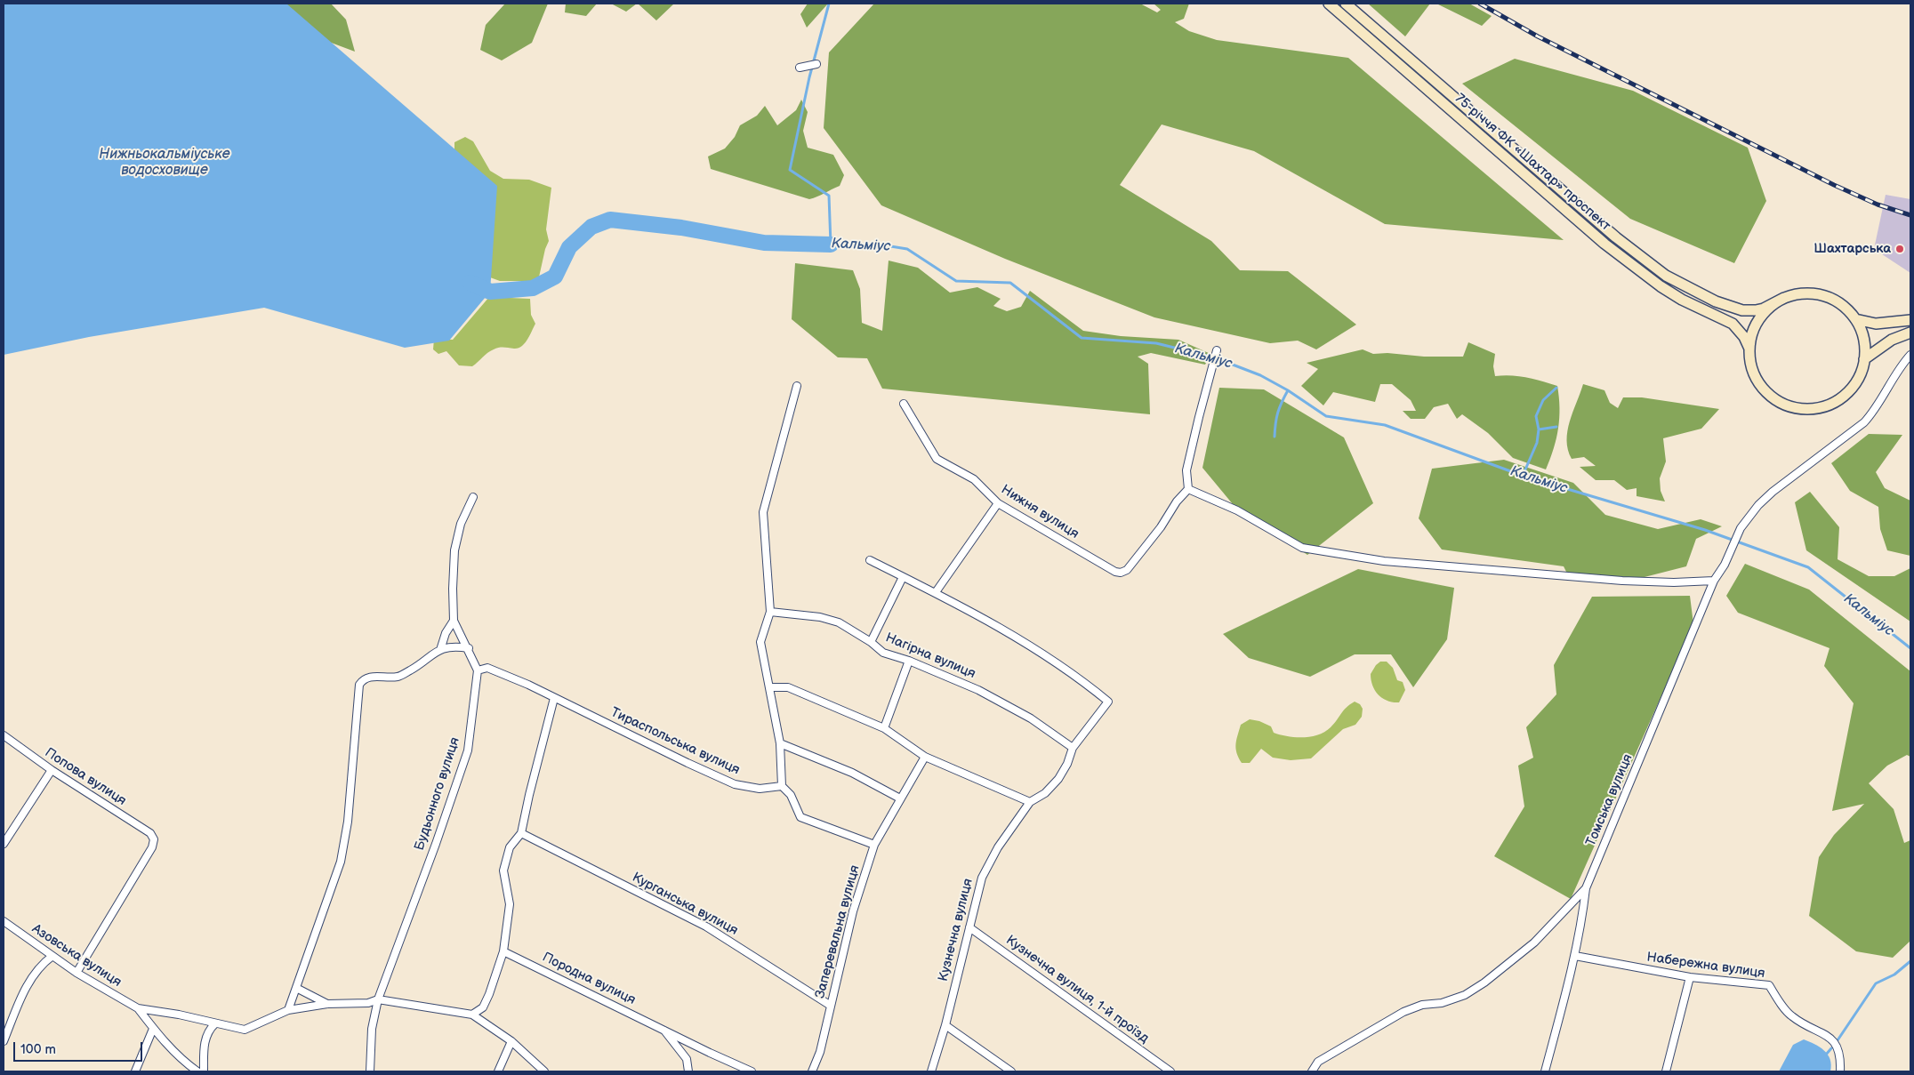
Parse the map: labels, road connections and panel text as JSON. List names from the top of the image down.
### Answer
{
  "streets": {
    "main road": ["75-річчя ФК «Шахтар» проспект"],
    "street": [
      "Нижня вулиця",
      "Нагірна вулиця",
      "Тираспольська вулиця",
      "Попова вулиця",
      "Будьонного вулиця",
      "Томська вулиця",
      "Курганська вулиця",
      "Кузнечна вулиця",
      "Заперевальна вулиця",
      "Азовська вулиця",
      "Набережна вулиця",
      "Породна вулиця",
      "Кузнечна вулиця, 1-й проїзд"
    ]
  },
  "crossings": [
    ["Нагірна вулиця", "Кузнечна вулиця"],
    ["Тираспольська вулиця", "Будьонного вулиця"],
    ["Попова вулиця", "Азовська вулиця"],
    ["Томська вулиця", "Набережна вулиця"],
    ["Курганська вулиця", "Заперевальна вулиця"],
    ["Кузнечна вулиця", "Кузнечна вулиця, 1-й проїзд"]
  ],
  "water": ["Нижньокальміуське водосховище", "Кальміус"],
  "places": ["Шахтарська"],
  "scale_bar": "100 m"
}
